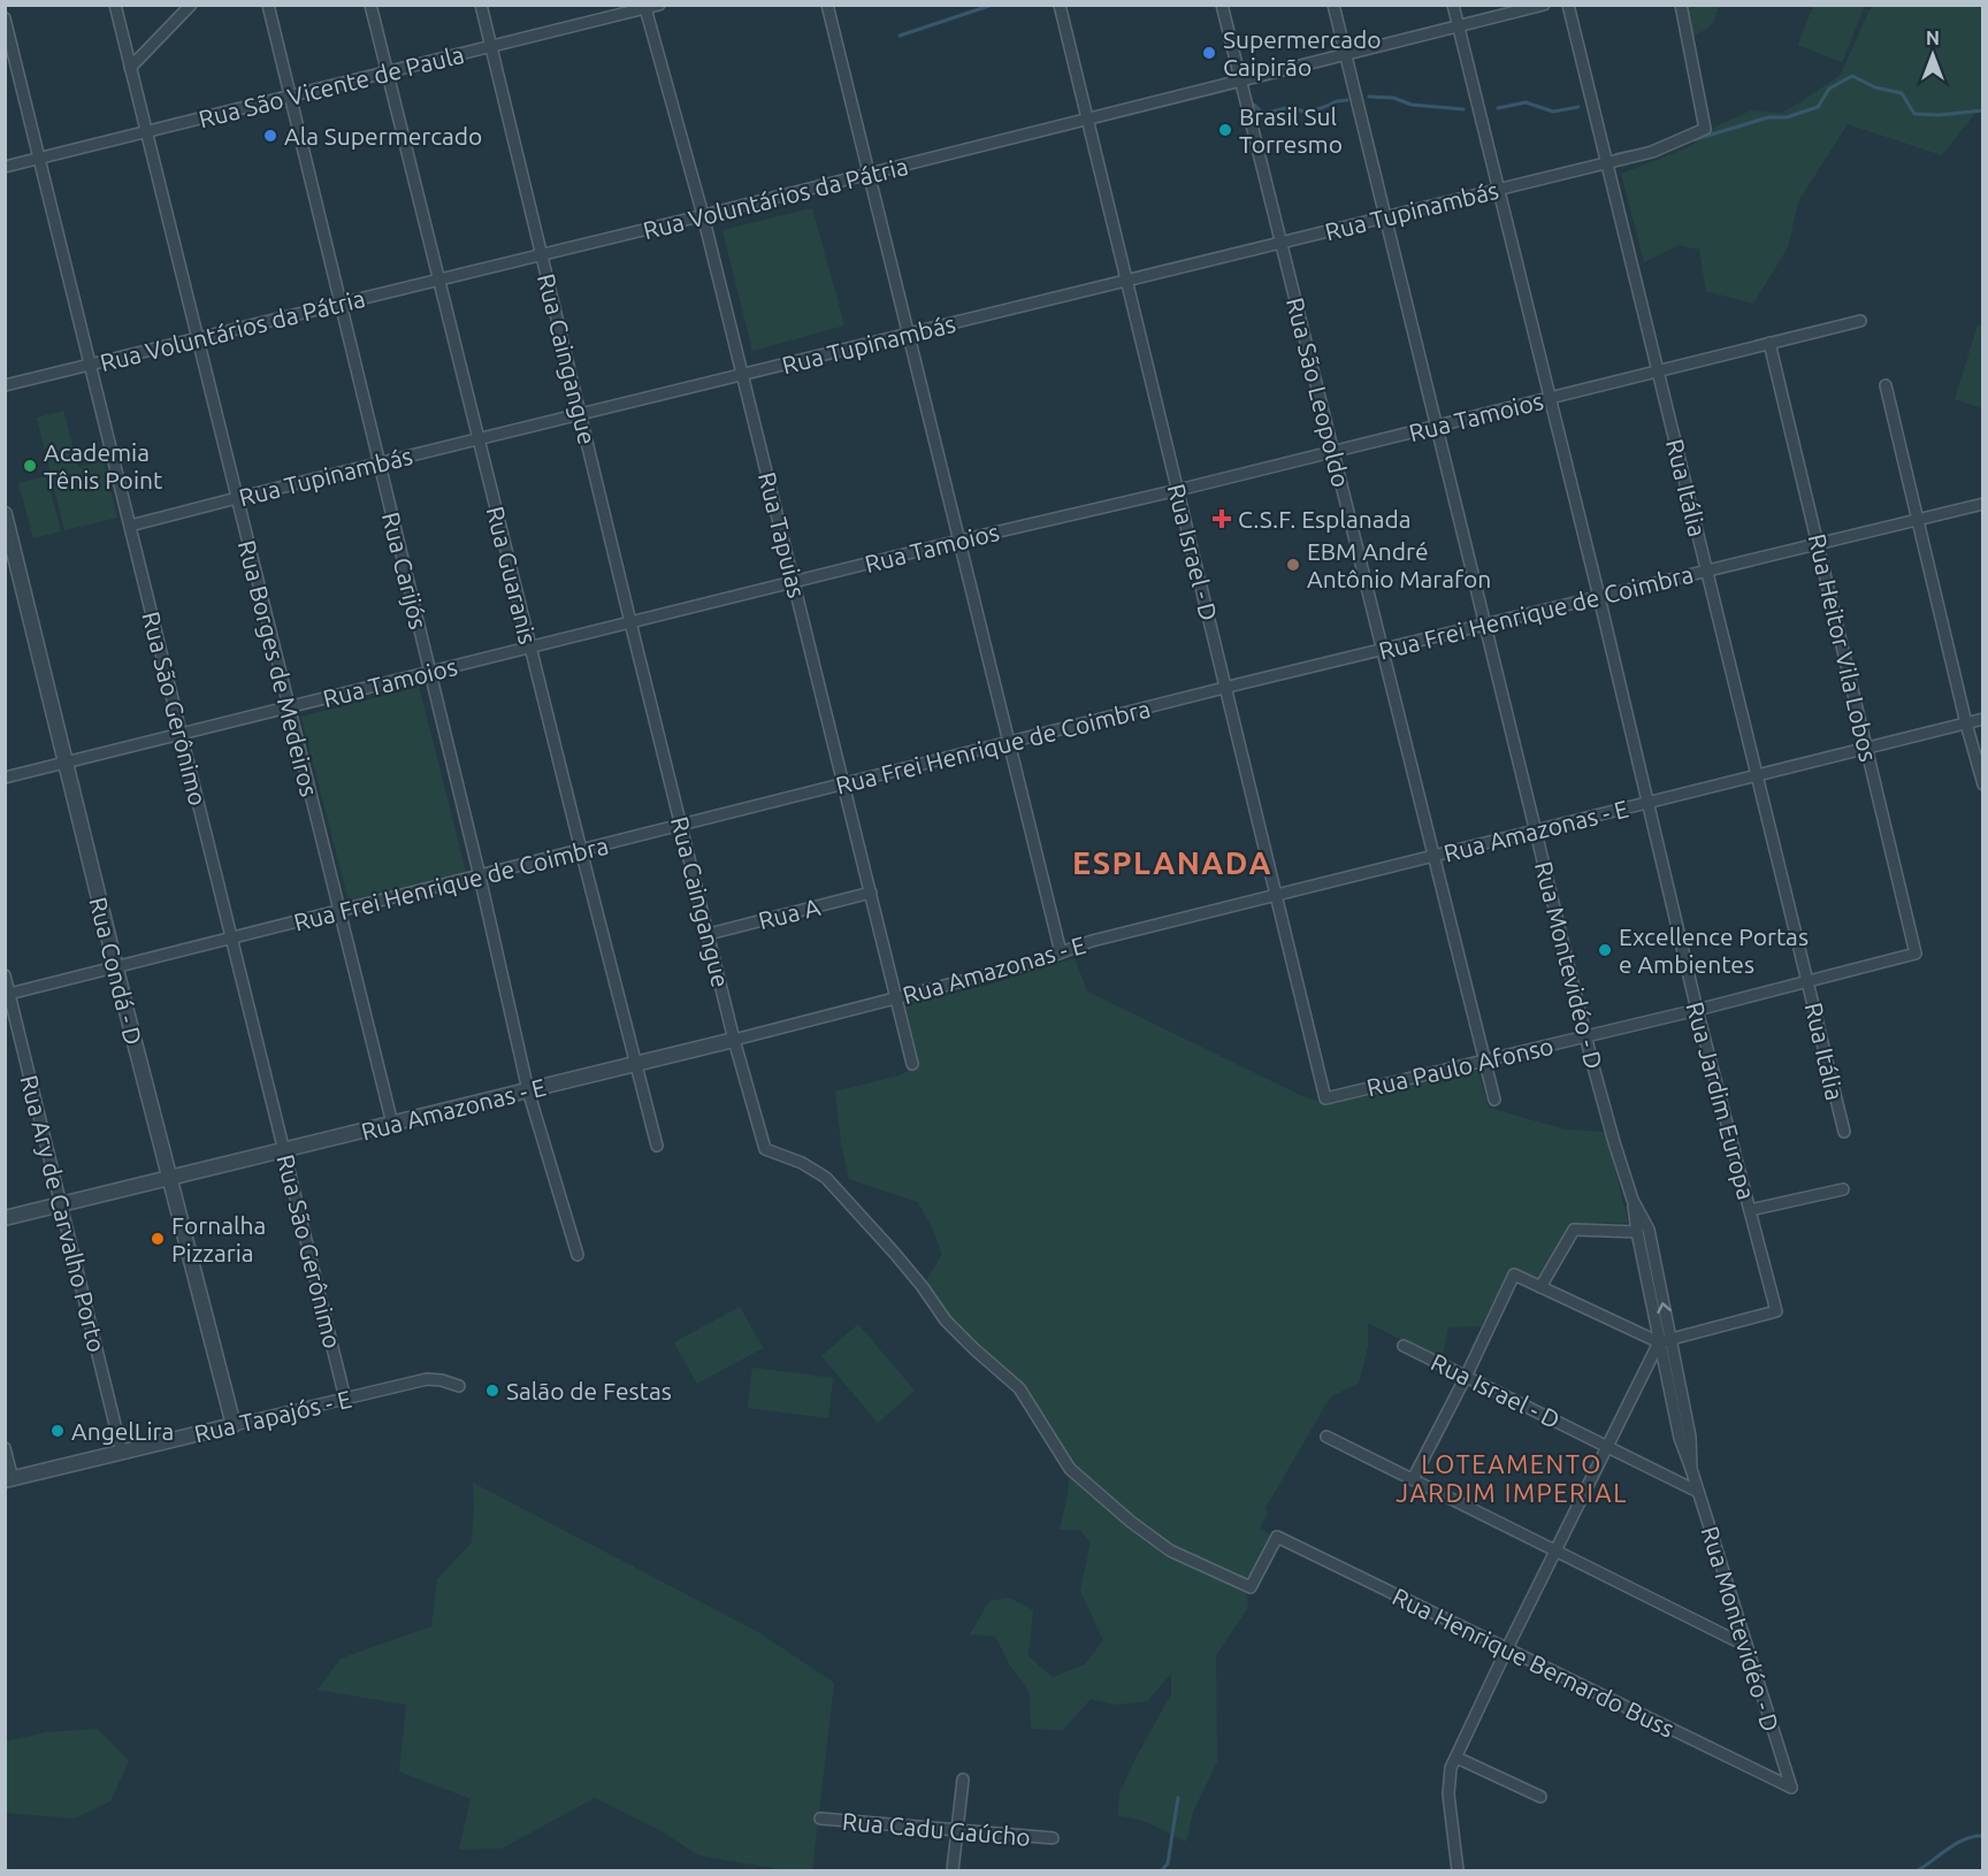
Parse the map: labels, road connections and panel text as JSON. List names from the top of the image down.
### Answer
{
  "streets": {
    "street": [
      "Rua São Vicente de Paula",
      "Rua Voluntários da Pátria",
      "Rua Tupinambás",
      "Rua Caingangue",
      "Rua São Leopoldo",
      "Rua Tamoios",
      "Rua Itália",
      "Rua Tapuias",
      "Rua Israel - D",
      "Rua Carijós",
      "Rua Guaranis",
      "Rua Frei Henrique de Coimbra",
      "Rua Heitor Vila Lobos",
      "Rua Borges de Medeiros",
      "Rua São Gerônimo",
      "Rua Amazonas - E",
      "Rua A",
      "Rua Montevidéo - D",
      "Rua Condá - D",
      "Rua Paulo Afonso",
      "Rua Jardim Europa",
      "Rua Ary de Carvalho Porto",
      "Rua Tapajós - E",
      "Rua Henrique Bernardo Buss",
      "Rua Cadu Gaúcho"
    ]
  },
  "crossings": [
    ["Rua São Vicente de Paula", "Rua Caingangue"],
    ["Rua São Vicente de Paula", "Rua Tapuias"],
    ["Rua São Vicente de Paula", "Rua Carijós"],
    ["Rua São Vicente de Paula", "Rua Guaranis"],
    ["Rua São Vicente de Paula", "Rua Borges de Medeiros"],
    ["Rua São Vicente de Paula", "Rua São Gerônimo"],
    ["Rua Voluntários da Pátria", "Rua Caingangue"],
    ["Rua Voluntários da Pátria", "Rua São Leopoldo"],
    ["Rua Voluntários da Pátria", "Rua Tapuias"],
    ["Rua Voluntários da Pátria", "Rua Israel - D"],
    ["Rua Voluntários da Pátria", "Rua Carijós"],
    ["Rua Voluntários da Pátria", "Rua Guaranis"],
    ["Rua Voluntários da Pátria", "Rua Borges de Medeiros"],
    ["Rua Voluntários da Pátria", "Rua São Gerônimo"],
    ["Rua Voluntários da Pátria", "Rua Montevidéo - D"],
    ["Rua Voluntários da Pátria", "Rua Jardim Europa"],
    ["Rua Tupinambás", "Rua Caingangue"],
    ["Rua Tupinambás", "Rua São Leopoldo"],
    ["Rua Tupinambás", "Rua Itália"],
    ["Rua Tupinambás", "Rua Tapuias"],
    ["Rua Tupinambás", "Rua Israel - D"],
    ["Rua Tupinambás", "Rua Carijós"],
    ["Rua Tupinambás", "Rua Guaranis"],
    ["Rua Tupinambás", "Rua Borges de Medeiros"],
    ["Rua Tupinambás", "Rua São Gerônimo"],
    ["Rua Tupinambás", "Rua Montevidéo - D"],
    ["Rua Tupinambás", "Rua Jardim Europa"],
    ["Rua Caingangue", "Rua Tamoios"],
    ["Rua Caingangue", "Rua Frei Henrique de Coimbra"],
    ["Rua Caingangue", "Rua Amazonas - E"],
    ["Rua Caingangue", "Rua A"],
    ["Rua Caingangue", "Rua Henrique Bernardo Buss"],
    ["Rua São Leopoldo", "Rua Tamoios"],
    ["Rua São Leopoldo", "Rua Frei Henrique de Coimbra"],
    ["Rua São Leopoldo", "Rua Amazonas - E"],
    ["Rua São Leopoldo", "Rua Paulo Afonso"],
    ["Rua Tamoios", "Rua Itália"],
    ["Rua Tamoios", "Rua Tapuias"],
    ["Rua Tamoios", "Rua Israel - D"],
    ["Rua Tamoios", "Rua Carijós"],
    ["Rua Tamoios", "Rua Guaranis"],
    ["Rua Tamoios", "Rua Heitor Vila Lobos"],
    ["Rua Tamoios", "Rua Borges de Medeiros"],
    ["Rua Tamoios", "Rua São Gerônimo"],
    ["Rua Tamoios", "Rua Montevidéo - D"],
    ["Rua Tamoios", "Rua Condá - D"],
    ["Rua Tamoios", "Rua Jardim Europa"],
    ["Rua Itália", "Rua Frei Henrique de Coimbra"],
    ["Rua Itália", "Rua Amazonas - E"],
    ["Rua Itália", "Rua Paulo Afonso"],
    ["Rua Tapuias", "Rua Frei Henrique de Coimbra"],
    ["Rua Tapuias", "Rua Amazonas - E"],
    ["Rua Tapuias", "Rua A"],
    ["Rua Israel - D", "Rua Frei Henrique de Coimbra"],
    ["Rua Israel - D", "Rua Amazonas - E"],
    ["Rua Israel - D", "Rua Montevidéo - D"],
    ["Rua Israel - D", "Rua Paulo Afonso"],
    ["Rua Carijós", "Rua Frei Henrique de Coimbra"],
    ["Rua Carijós", "Rua Amazonas - E"],
    ["Rua Guaranis", "Rua Frei Henrique de Coimbra"],
    ["Rua Guaranis", "Rua Amazonas - E"],
    ["Rua Frei Henrique de Coimbra", "Rua Heitor Vila Lobos"],
    ["Rua Frei Henrique de Coimbra", "Rua Borges de Medeiros"],
    ["Rua Frei Henrique de Coimbra", "Rua São Gerônimo"],
    ["Rua Frei Henrique de Coimbra", "Rua Montevidéo - D"],
    ["Rua Frei Henrique de Coimbra", "Rua Condá - D"],
    ["Rua Frei Henrique de Coimbra", "Rua Jardim Europa"],
    ["Rua Frei Henrique de Coimbra", "Rua Ary de Carvalho Porto"],
    ["Rua Heitor Vila Lobos", "Rua Amazonas - E"],
    ["Rua Heitor Vila Lobos", "Rua Paulo Afonso"],
    ["Rua Borges de Medeiros", "Rua Amazonas - E"],
    ["Rua São Gerônimo", "Rua Amazonas - E"],
    ["Rua São Gerônimo", "Rua Tapajós - E"],
    ["Rua Amazonas - E", "Rua Montevidéo - D"],
    ["Rua Amazonas - E", "Rua Condá - D"],
    ["Rua Amazonas - E", "Rua Jardim Europa"],
    ["Rua Amazonas - E", "Rua Ary de Carvalho Porto"],
    ["Rua Montevidéo - D", "Rua Paulo Afonso"],
    ["Rua Montevidéo - D", "Rua Jardim Europa"],
    ["Rua Montevidéo - D", "Rua Henrique Bernardo Buss"],
    ["Rua Condá - D", "Rua Tapajós - E"],
    ["Rua Paulo Afonso", "Rua Jardim Europa"],
    ["Rua Ary de Carvalho Porto", "Rua Tapajós - E"]
  ],
  "districts": ["ESPLANADA", "LOTEAMENTO JARDIM IMPERIAL"],
  "places": {
    "other": [
      "Supermercado Caipirão",
      "Brasil Sul Torresmo",
      "Ala Supermercado",
      "Academia Tênis Point",
      "EBM André Antônio Marafon",
      "Excellence Portas e Ambientes",
      "Fornalha Pizzaria",
      "Salão de Festas",
      "AngelLira"
    ],
    "health": ["C.S.F. Esplanada"]
  },
  "north": "top"
}
